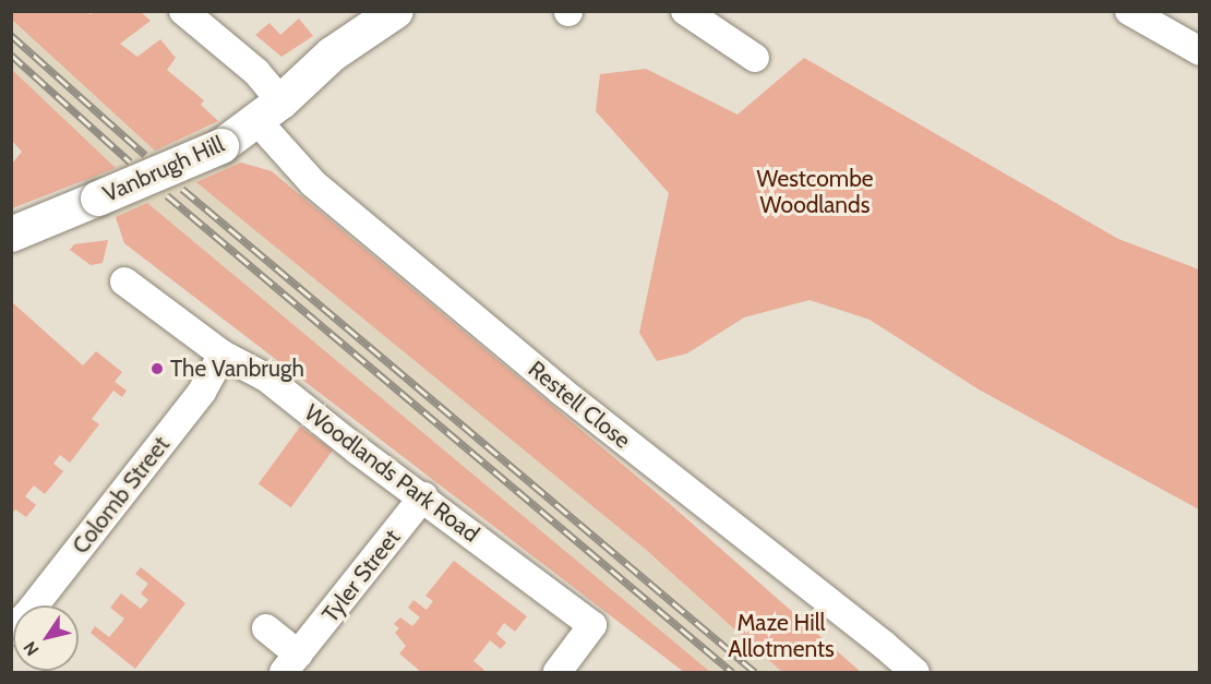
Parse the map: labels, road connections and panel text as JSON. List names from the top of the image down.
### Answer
{
  "streets": {
    "street": [
      "Vanbrugh Hill",
      "Restell Close",
      "Woodlands Park Road",
      "Colomb Street",
      "Tyler Street"
    ]
  },
  "crossings": [
    ["Vanbrugh Hill", "Restell Close"],
    ["Woodlands Park Road", "Colomb Street"],
    ["Woodlands Park Road", "Tyler Street"]
  ],
  "parks": ["Westcombe Woodlands", "Maze Hill Allotments"],
  "places": ["The Vanbrugh"],
  "north": "bottom left"
}
